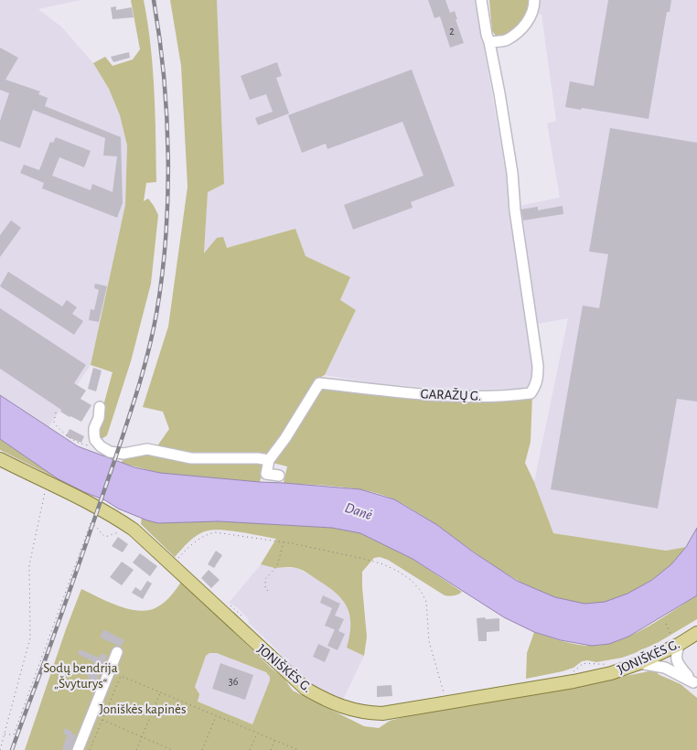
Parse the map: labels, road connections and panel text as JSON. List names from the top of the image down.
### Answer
{
  "streets": {
    "main road": ["JONIŠKĖS G."],
    "street": ["GARAŽŲ G."]
  },
  "water": ["Danė"],
  "parks": ["Sodų bendrija „Švyturys“", "Joniškės kapinės"],
  "house_numbers": ["2", "36"]
}
